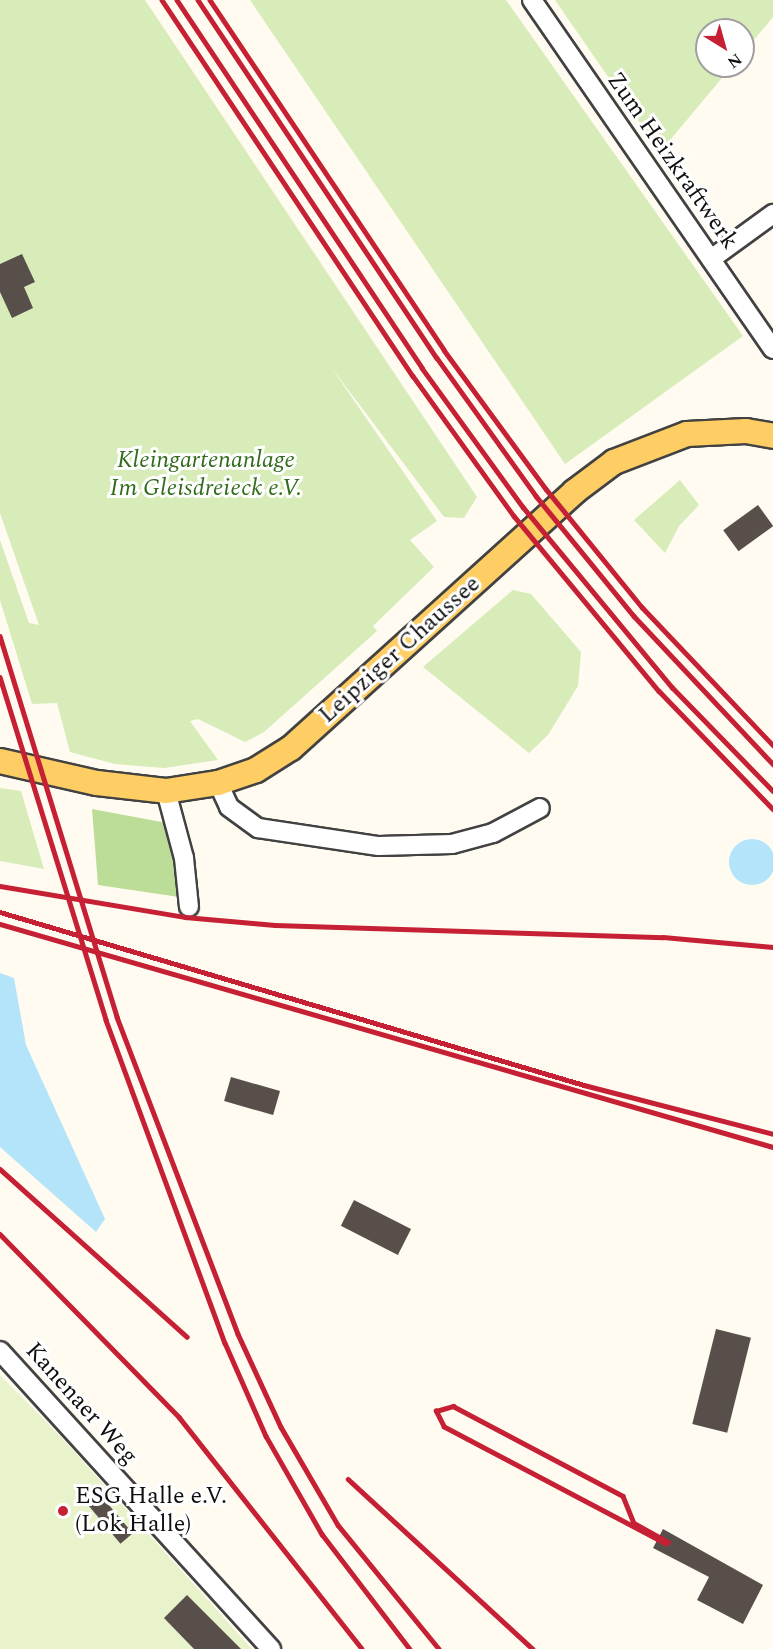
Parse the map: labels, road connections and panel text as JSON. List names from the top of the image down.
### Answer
{
  "streets": {
    "main road": ["Leipziger Chaussee"],
    "street": ["Zum Heizkraftwerk", "Kanenaer Weg"]
  },
  "parks": ["Kleingartenanlage Im Gleisdreieck e.V."],
  "places": ["ESG Halle e.V. (Lok Halle)"],
  "north": "bottom right"
}
